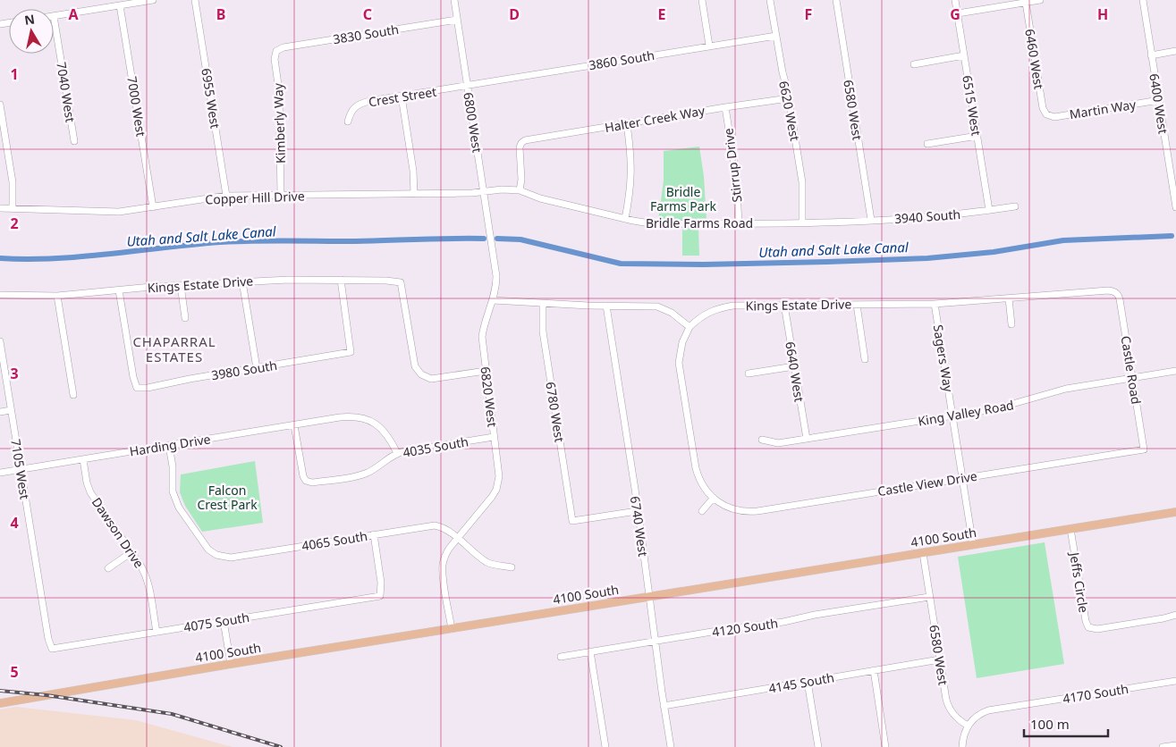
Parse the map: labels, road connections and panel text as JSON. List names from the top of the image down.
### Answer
{
  "streets": {
    "main road": ["4100 South"],
    "street": [
      "3830 South",
      "6460 West",
      "3860 South",
      "7040 West",
      "Crest Street",
      "6955 West",
      "6400 West",
      "6515 West",
      "7000 West",
      "Martin Way",
      "6580 West",
      "6620 West",
      "Halter Creek Way",
      "6800 West",
      "Kimberly Way",
      "Stirrup Drive",
      "Copper Hill Drive",
      "3940 South",
      "Bridle Farms Road",
      "Kings Estate Drive",
      "Sagers Way",
      "3980 South",
      "Castle Road",
      "6640 West",
      "6820 West",
      "6780 West",
      "King Valley Road",
      "Harding Drive",
      "4035 South",
      "7105 West",
      "Castle View Drive",
      "6740 West",
      "Dawson Drive",
      "4065 South",
      "Jeffs Circle",
      "4075 South",
      "4120 South",
      "4145 South",
      "4170 South"
    ]
  },
  "crossings": [
    ["3830 South", "6800 West"],
    ["3830 South", "Kimberly Way"],
    ["6460 West", "Martin Way"],
    ["3860 South", "Crest Street"],
    ["3860 South", "6620 West"],
    ["3860 South", "6800 West"],
    ["Crest Street", "6800 West"],
    ["6955 West", "Copper Hill Drive"],
    ["6400 West", "Martin Way"],
    ["6515 West", "3940 South"],
    ["7000 West", "Copper Hill Drive"],
    ["6580 West", "3940 South"],
    ["6580 West", "4100 South"],
    ["6580 West", "4120 South"],
    ["6580 West", "4145 South"],
    ["6580 West", "4170 South"],
    ["6620 West", "Halter Creek Way"],
    ["6620 West", "Bridle Farms Road"],
    ["Halter Creek Way", "Stirrup Drive"],
    ["Halter Creek Way", "Bridle Farms Road"],
    ["6800 West", "Copper Hill Drive"],
    ["6800 West", "Bridle Farms Road"],
    ["6800 West", "6820 West"],
    ["Kimberly Way", "Copper Hill Drive"],
    ["Stirrup Drive", "Bridle Farms Road"],
    ["Copper Hill Drive", "Bridle Farms Road"],
    ["3940 South", "Bridle Farms Road"],
    ["Kings Estate Drive", "Sagers Way"],
    ["Kings Estate Drive", "3980 South"],
    ["Kings Estate Drive", "Castle Road"],
    ["Kings Estate Drive", "6640 West"],
    ["Kings Estate Drive", "6820 West"],
    ["Kings Estate Drive", "Castle View Drive"],
    ["Sagers Way", "King Valley Road"],
    ["Sagers Way", "Castle View Drive"],
    ["Sagers Way", "4100 South"],
    ["Castle Road", "King Valley Road"],
    ["Castle Road", "Castle View Drive"],
    ["6640 West", "King Valley Road"],
    ["6820 West", "4035 South"],
    ["6820 West", "4100 South"],
    ["6820 West", "4065 South"],
    ["6780 West", "6740 West"],
    ["Harding Drive", "4035 South"],
    ["Harding Drive", "7105 West"],
    ["Harding Drive", "Dawson Drive"],
    ["Harding Drive", "4065 South"],
    ["7105 West", "4075 South"],
    ["6740 West", "4100 South"],
    ["6740 West", "4120 South"],
    ["6740 West", "4145 South"],
    ["Dawson Drive", "4075 South"],
    ["4100 South", "Jeffs Circle"],
    ["4065 South", "4075 South"]
  ],
  "districts": ["CHAPARRAL ESTATES"],
  "water": ["Utah and Salt Lake Canal"],
  "parks": ["Bridle Farms Park", "Falcon Crest Park"],
  "scale_bar": "100 m",
  "north": "top",
  "grid": {
    "columns": [
      "A",
      "B",
      "C",
      "D",
      "E",
      "F",
      "G",
      "H"
    ],
    "rows": [
      "1",
      "2",
      "3",
      "4",
      "5"
    ]
  }
}
